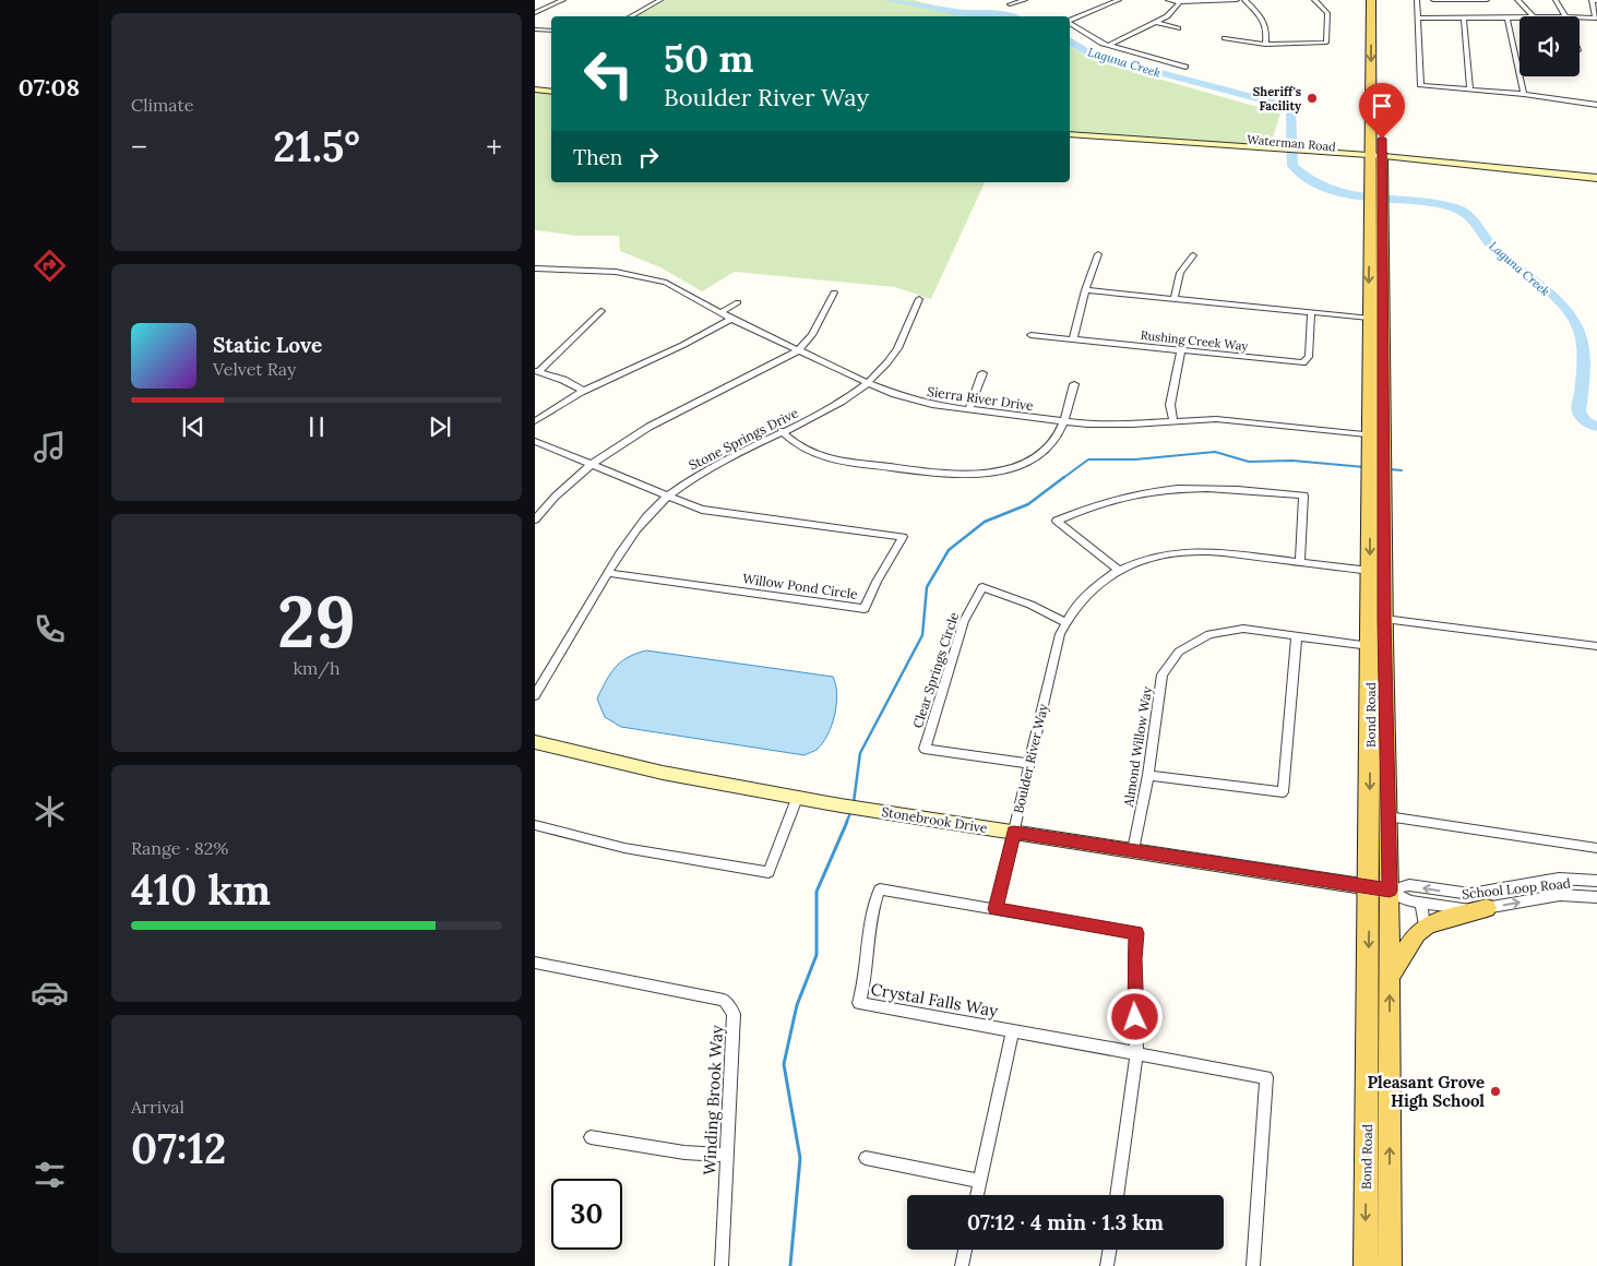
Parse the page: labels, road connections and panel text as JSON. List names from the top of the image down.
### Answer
{
  "streets": {
    "main road": ["Waterman Road", "Bond Road", "Stonebrook Drive"],
    "street": [
      "Rushing Creek Way",
      "Sierra River Drive",
      "Stone Springs Drive",
      "Willow Pond Circle",
      "Clear Springs Circle",
      "Almond Willow Way",
      "Boulder River Way",
      "School Loop Road",
      "Crystal Falls Way",
      "Winding Brook Way"
    ]
  },
  "crossings": [
    ["Waterman Road", "Bond Road"],
    ["Sierra River Drive", "Stone Springs Drive"],
    ["Sierra River Drive", "Bond Road"],
    ["Stone Springs Drive", "Willow Pond Circle"],
    ["Clear Springs Circle", "Boulder River Way"],
    ["Bond Road", "Almond Willow Way"],
    ["Bond Road", "Boulder River Way"],
    ["Bond Road", "Stonebrook Drive"],
    ["Bond Road", "School Loop Road"],
    ["Almond Willow Way", "Stonebrook Drive"],
    ["Boulder River Way", "Stonebrook Drive"],
    ["Boulder River Way", "Crystal Falls Way"],
    ["Stonebrook Drive", "School Loop Road"]
  ],
  "water": ["Laguna Creek"],
  "places": ["Sheriff's Facility", "Pleasant Grove High School"],
  "page": {
    "tabs": "07:08",
    "tile": [
      "Climate",
      ["29", "km/h"],
      ["Range · 82%", "410 km"],
      ["Arrival", "07:12"]
    ],
    "turn": ["50 m", "Boulder River Way"],
    "heat": ["−", "21.5°", "+"],
    "then": "Then",
    "song": ["Static Love", "Velvet Ray"],
    "limit": "30",
    "trip": "07:12 · 4 min · 1.3 km"
  }
}
